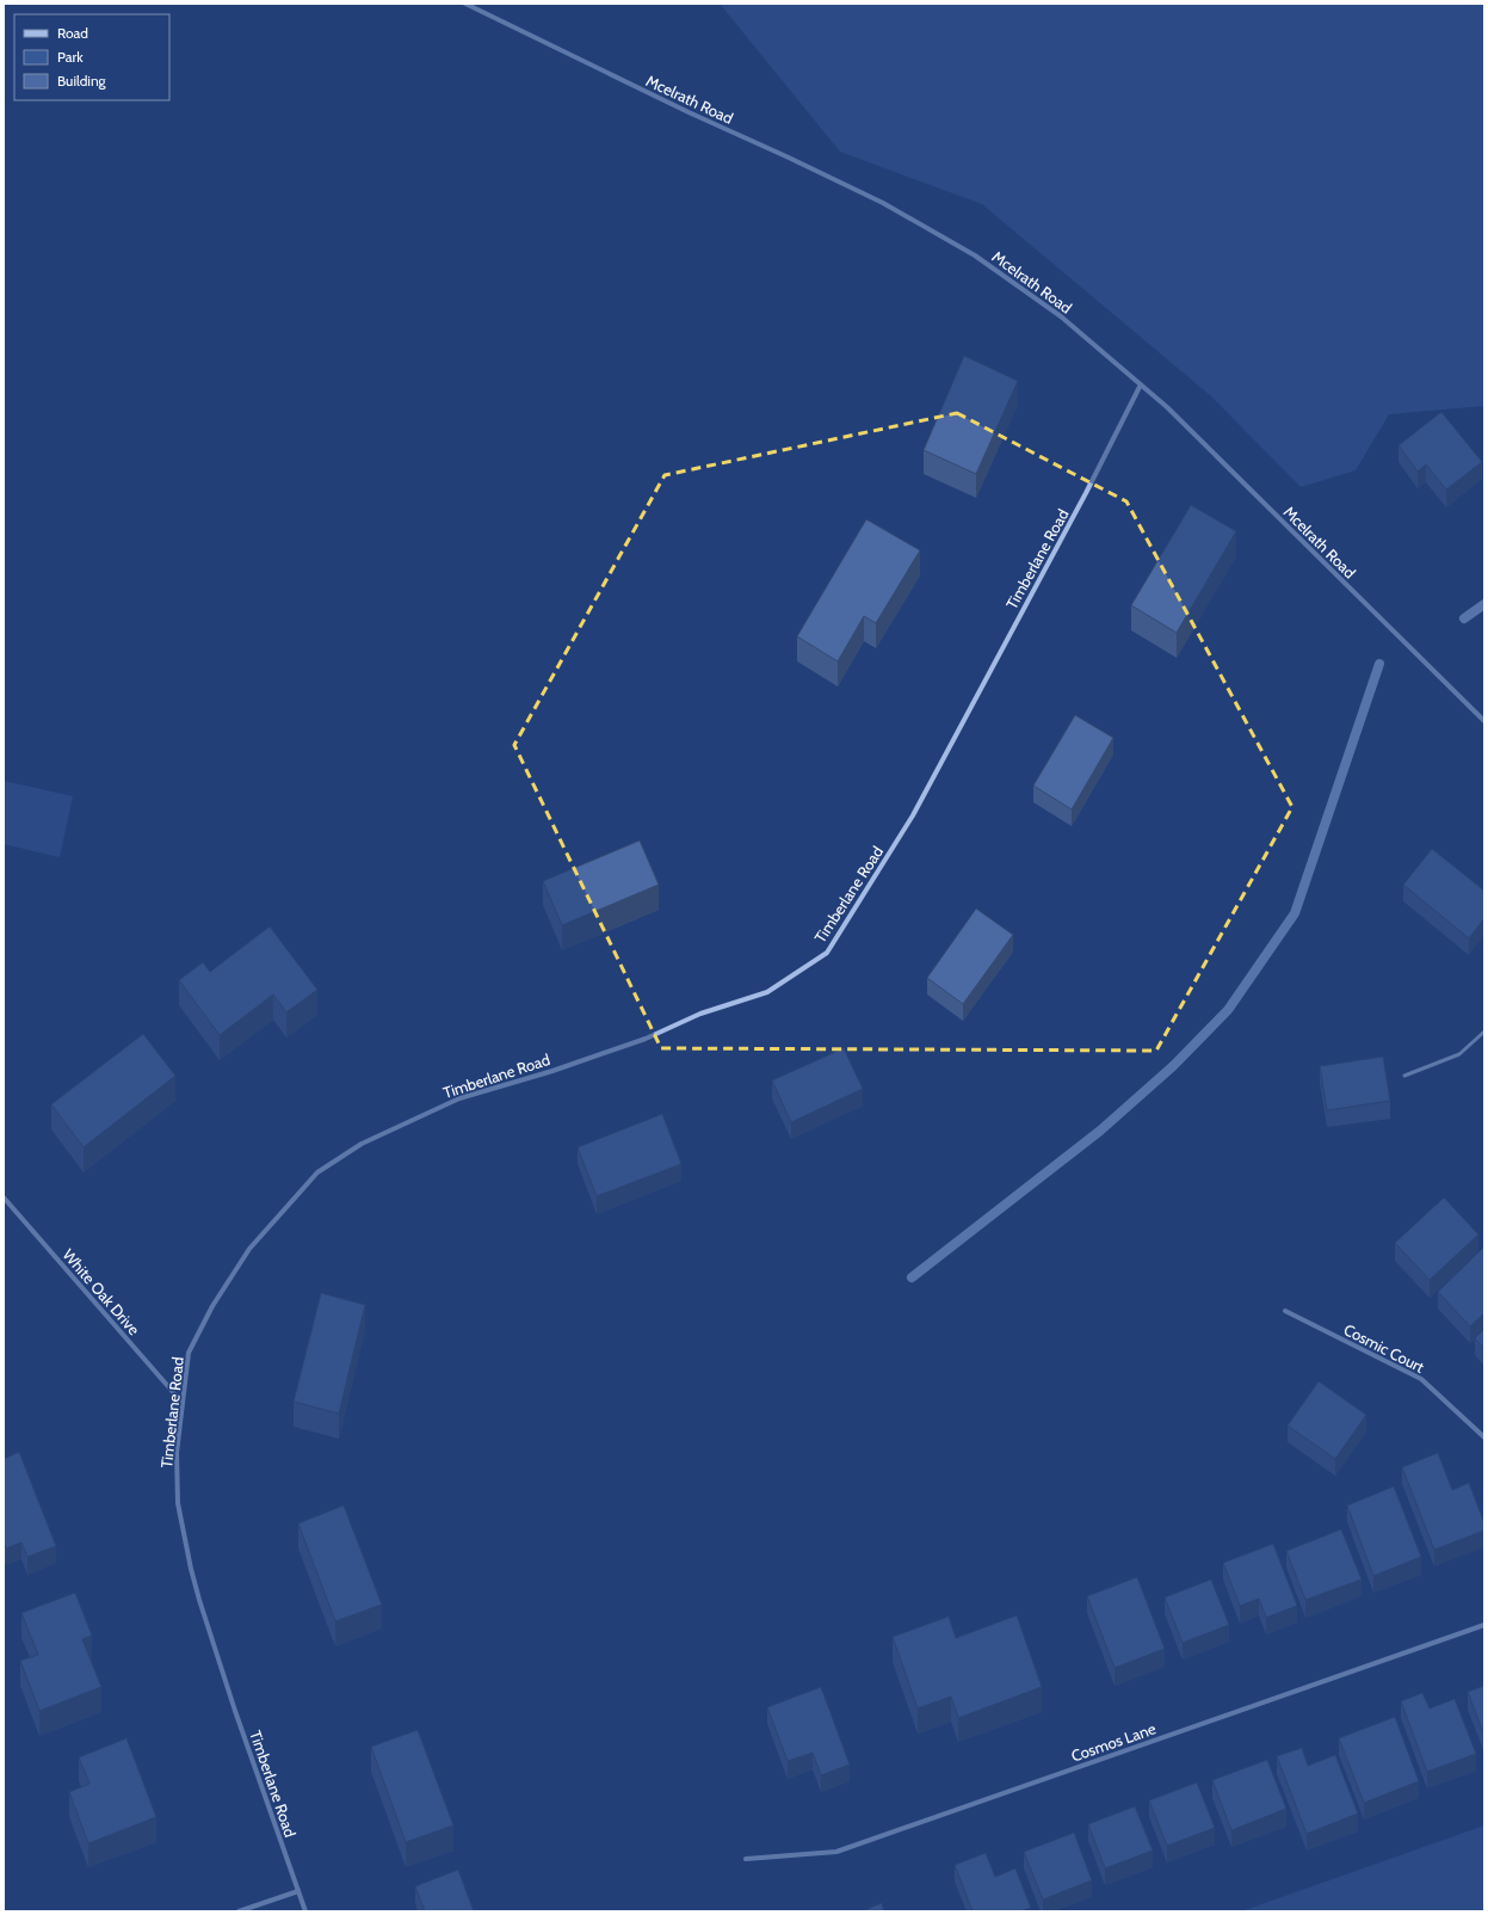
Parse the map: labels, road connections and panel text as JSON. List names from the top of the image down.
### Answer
{
  "streets": {
    "street": [
      "Mcelrath Road",
      "Timberlane Road",
      "White Oak Drive",
      "Cosmic Court",
      "Cosmos Lane"
    ]
  },
  "crossings": [
    ["Mcelrath Road", "Timberlane Road"],
    ["Timberlane Road", "White Oak Drive"]
  ],
  "legend": ["Road", "Park", "Building"]
}
